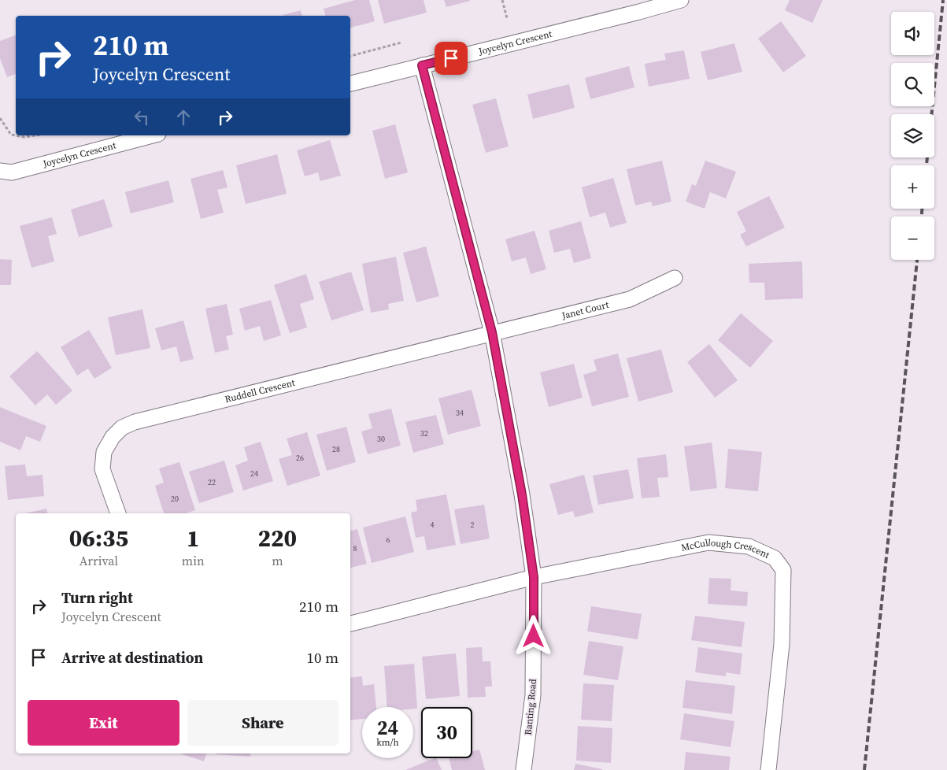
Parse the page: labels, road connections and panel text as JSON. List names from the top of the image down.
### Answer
{
  "streets": {
    "street": [
      "Joycelyn Crescent",
      "Janet Court",
      "Ruddell Crescent",
      "McCullough Crescent",
      "Banting Road"
    ]
  },
  "crossings": [
    ["Joycelyn Crescent", "Banting Road"],
    ["Janet Court", "Ruddell Crescent"],
    ["Janet Court", "Banting Road"],
    ["Ruddell Crescent", "Banting Road"],
    ["McCullough Crescent", "Banting Road"]
  ],
  "house_numbers": [
    "34",
    "32",
    "30",
    "28",
    "26",
    "24",
    "22",
    "20",
    "4",
    "2",
    "6",
    "8"
  ],
  "page": {
    "map_buttons": ["+", "−"],
    "turn": ["210 m", "Joycelyn Crescent"],
    "eta": [
      "06:35",
      "Arrival",
      "1",
      "min",
      "220",
      "m"
    ],
    "list": [
      {
        "name": "Turn right",
        "note": "Joycelyn Crescent",
        "value": "210 m"
      },
      {
        "name": "Arrive at destination",
        "value": "10 m"
      }
    ],
    "buttons": ["Exit", "Share"],
    "speed": "24 km/h",
    "limit": "30"
  }
}
